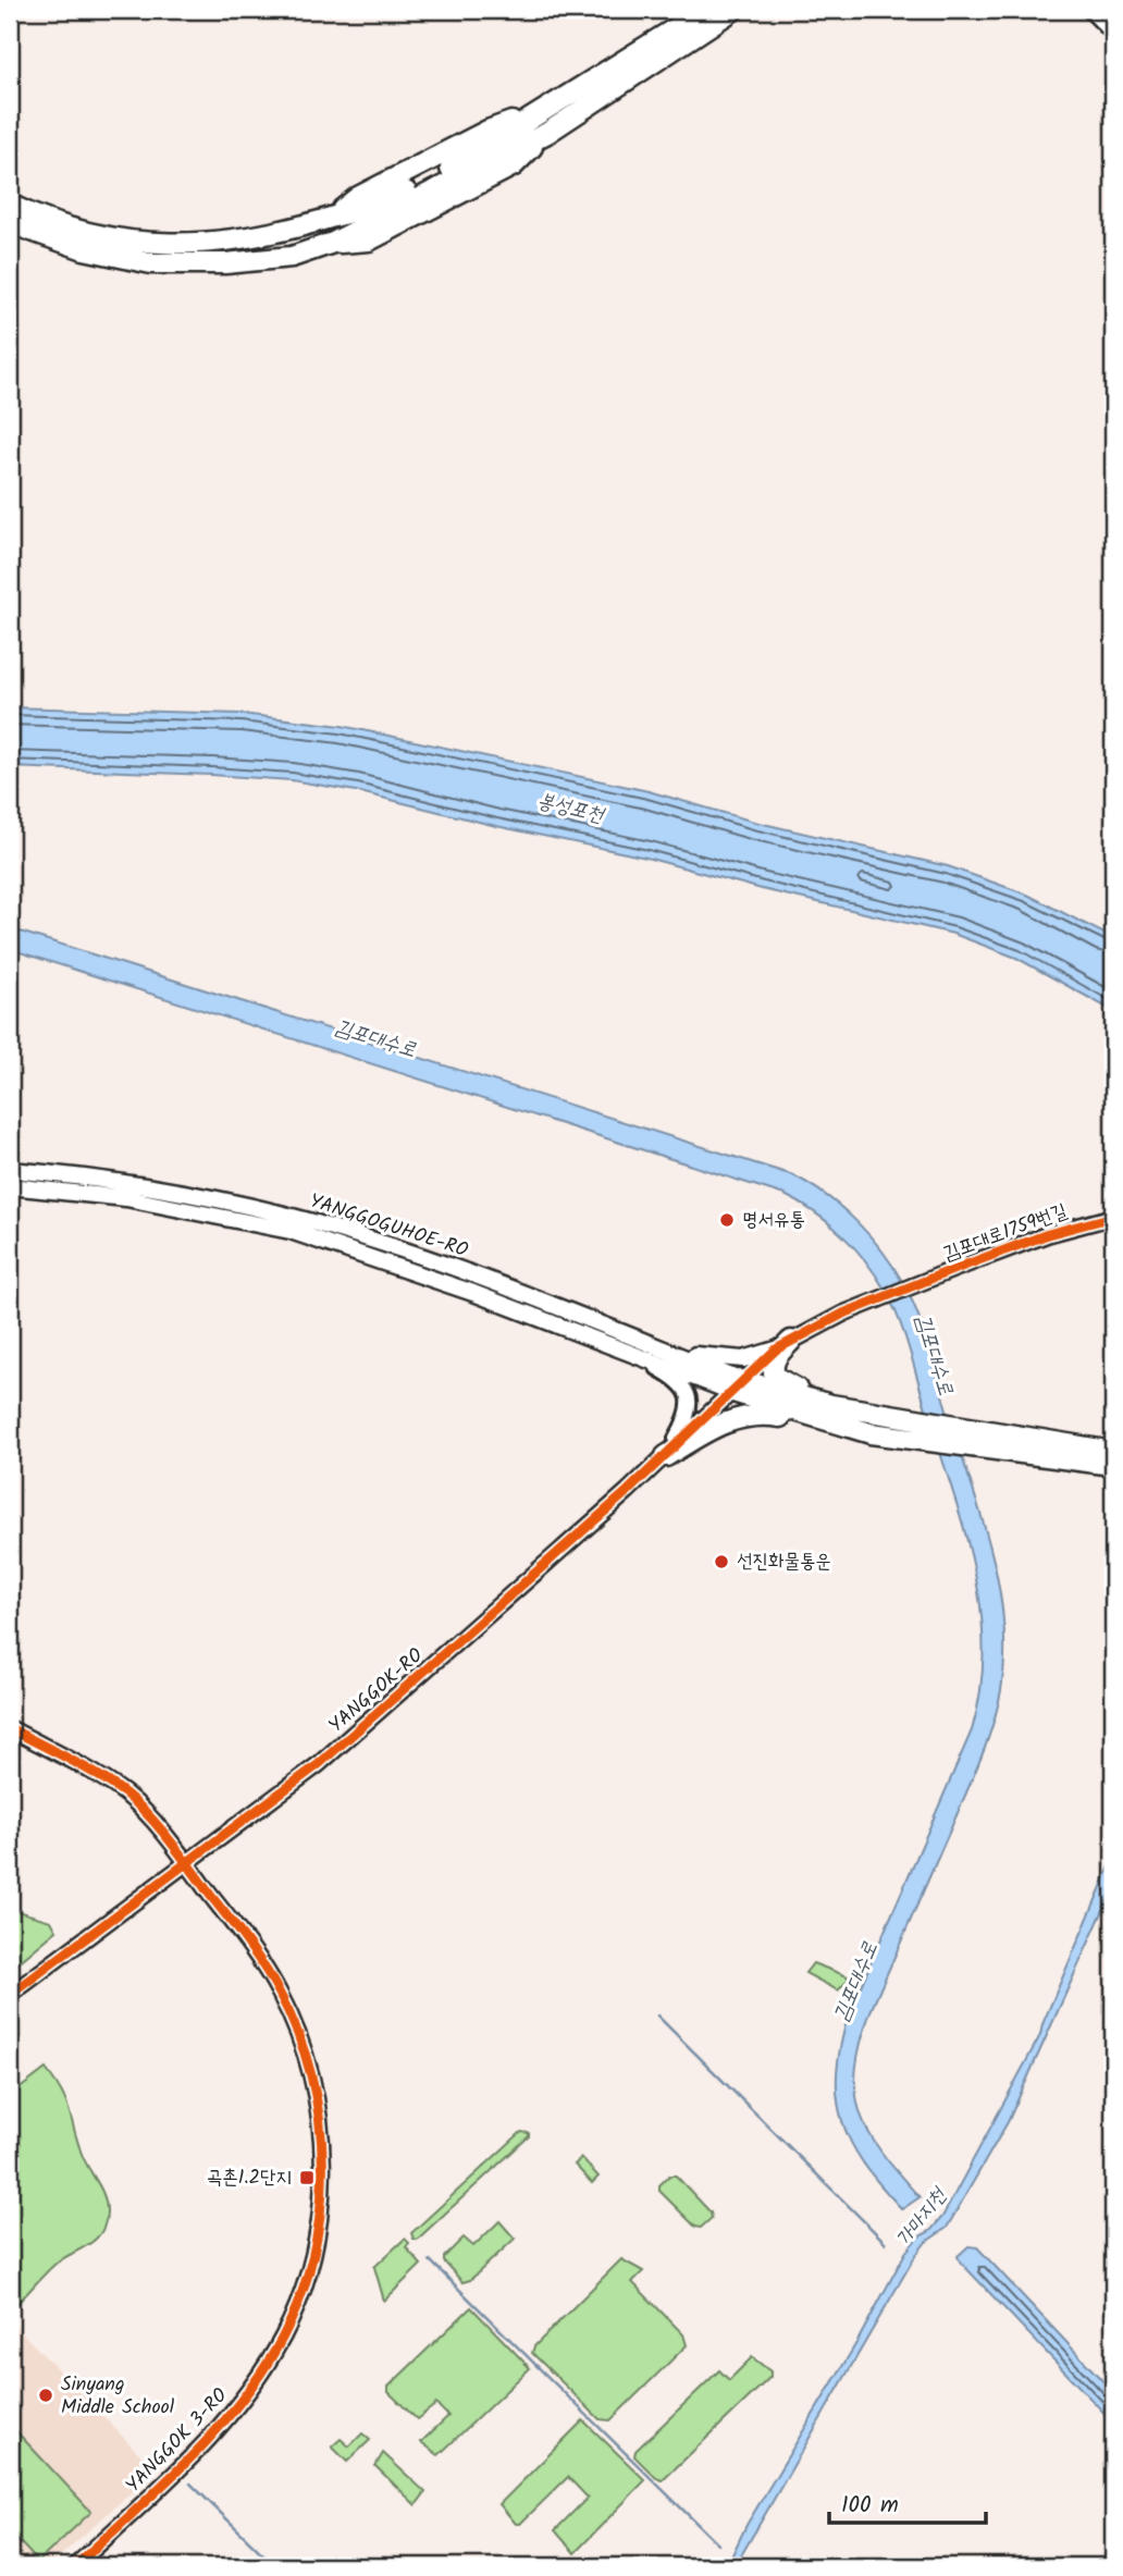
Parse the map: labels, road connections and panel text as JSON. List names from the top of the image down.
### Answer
{
  "streets": {
    "main road": ["YANGGOGUHOE-RO"],
    "street": ["김포대로1759번길", "YANGGOK-RO", "YANGGOK 3-RO"]
  },
  "crossings": [
    ["YANGGOGUHOE-RO", "YANGGOK-RO"],
    ["YANGGOK-RO", "YANGGOK 3-RO"]
  ],
  "water": ["봉성포천", "김포대수로", "가마지천"],
  "places": {
    "other": ["명서유통", "선진화물통운", "Sinyang Middle School"],
    "transit": ["곡촌1.2단지"]
  },
  "scale_bar": "100 m"
}
